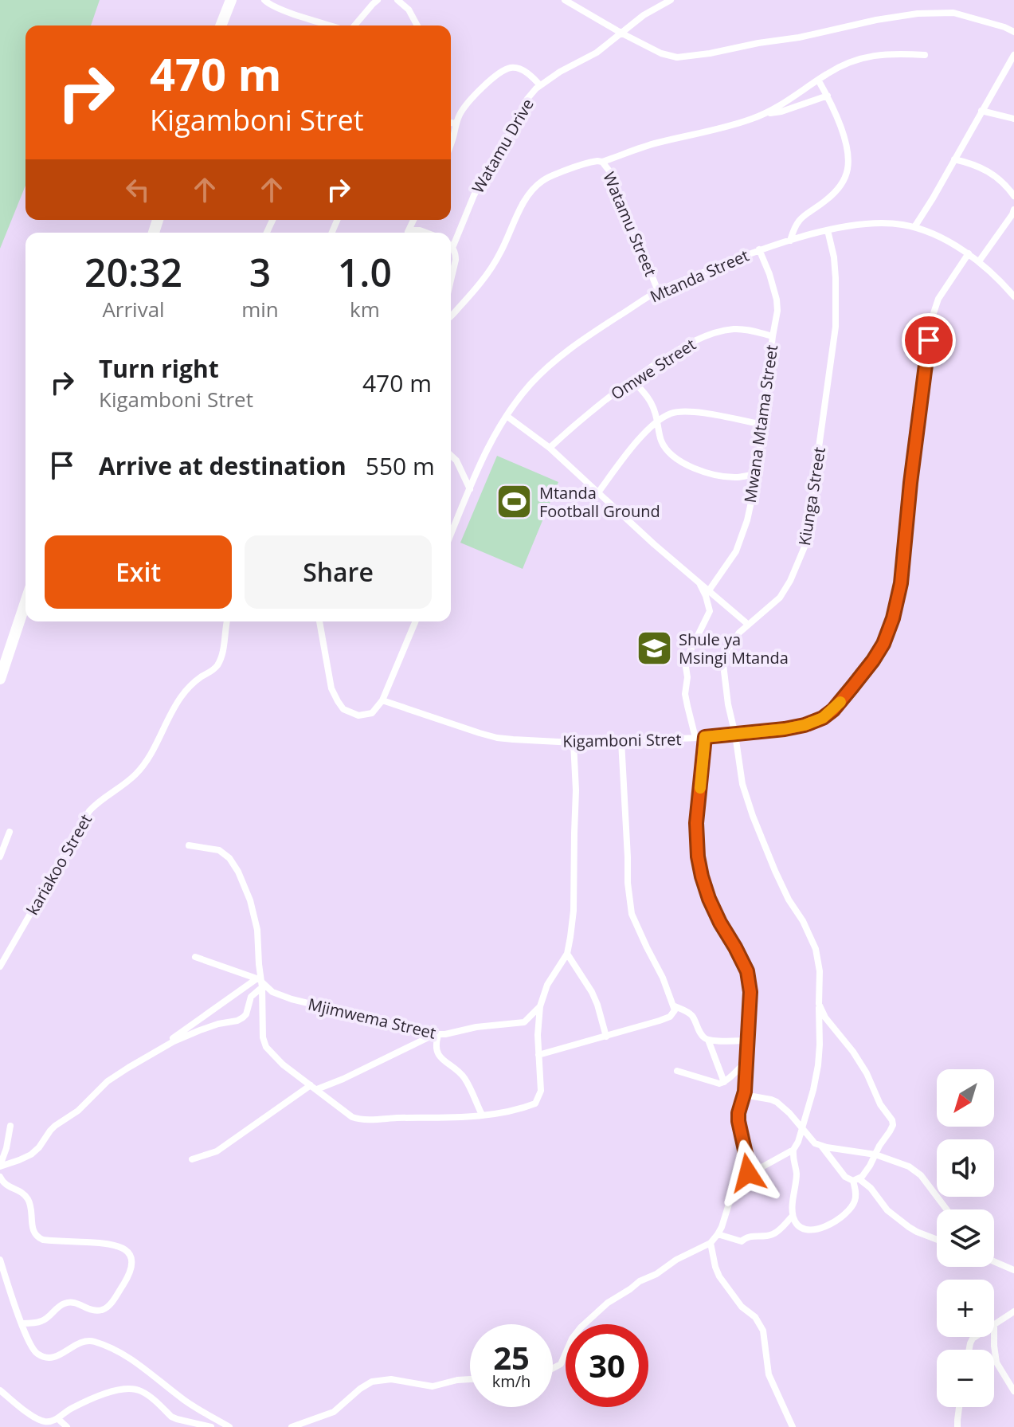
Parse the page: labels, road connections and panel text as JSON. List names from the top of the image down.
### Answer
{
  "streets": {
    "street": [
      "Watamu Drive",
      "Watamu Street",
      "Mtanda Street",
      "Omwe Street",
      "Mwana Mtama Street",
      "Kiunga Street",
      "Kigamboni Stret",
      "kariakoo Street",
      "Mjimwema Street"
    ]
  },
  "crossings": [
    ["Watamu Street", "Mtanda Street"],
    ["Mtanda Street", "Mwana Mtama Street"],
    ["Mtanda Street", "Kiunga Street"],
    ["Mtanda Street", "Kigamboni Stret"],
    ["Omwe Street", "Mwana Mtama Street"],
    ["Kiunga Street", "Kigamboni Stret"]
  ],
  "places": {
    "sports": ["Mtanda Football Ground"],
    "school or university": ["Shule ya Msingi Mtanda"]
  },
  "north": "bottom left",
  "page": {
    "turn": ["470 m", "Kigamboni Stret"],
    "eta": [
      "20:32",
      "Arrival",
      "3",
      "min",
      "1.0",
      "km"
    ],
    "list": [
      {
        "name": "Turn right",
        "note": "Kigamboni Stret",
        "value": "470 m"
      },
      {
        "name": "Arrive at destination",
        "value": "550 m"
      }
    ],
    "buttons": ["Exit", "Share"],
    "map_buttons": ["+", "−"],
    "speed": "25 km/h",
    "limit": "30"
  }
}
